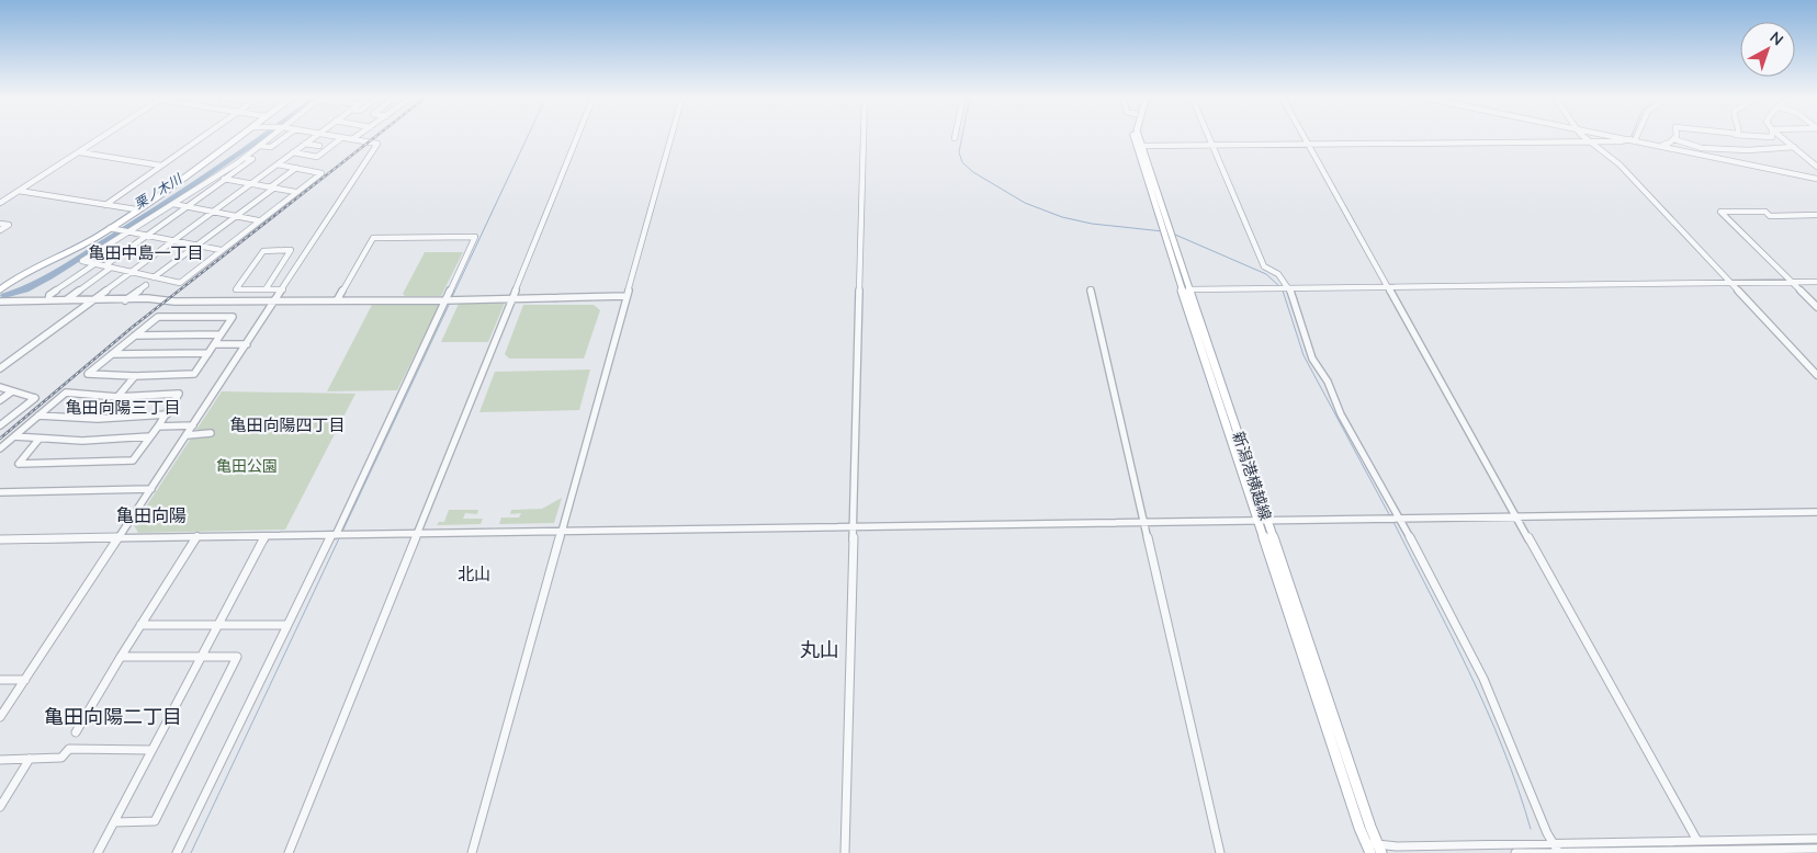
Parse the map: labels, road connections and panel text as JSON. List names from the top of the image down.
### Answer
{
  "streets": {
    "main road": ["新潟港横越線"]
  },
  "districts": [
    "亀田中島一丁目",
    "亀田向陽三丁目",
    "亀田向陽四丁目",
    "亀田向陽",
    "北山",
    "丸山",
    "亀田向陽二丁目"
  ],
  "water": ["栗ノ木川"],
  "parks": ["亀田公園"],
  "north": "top right"
}
